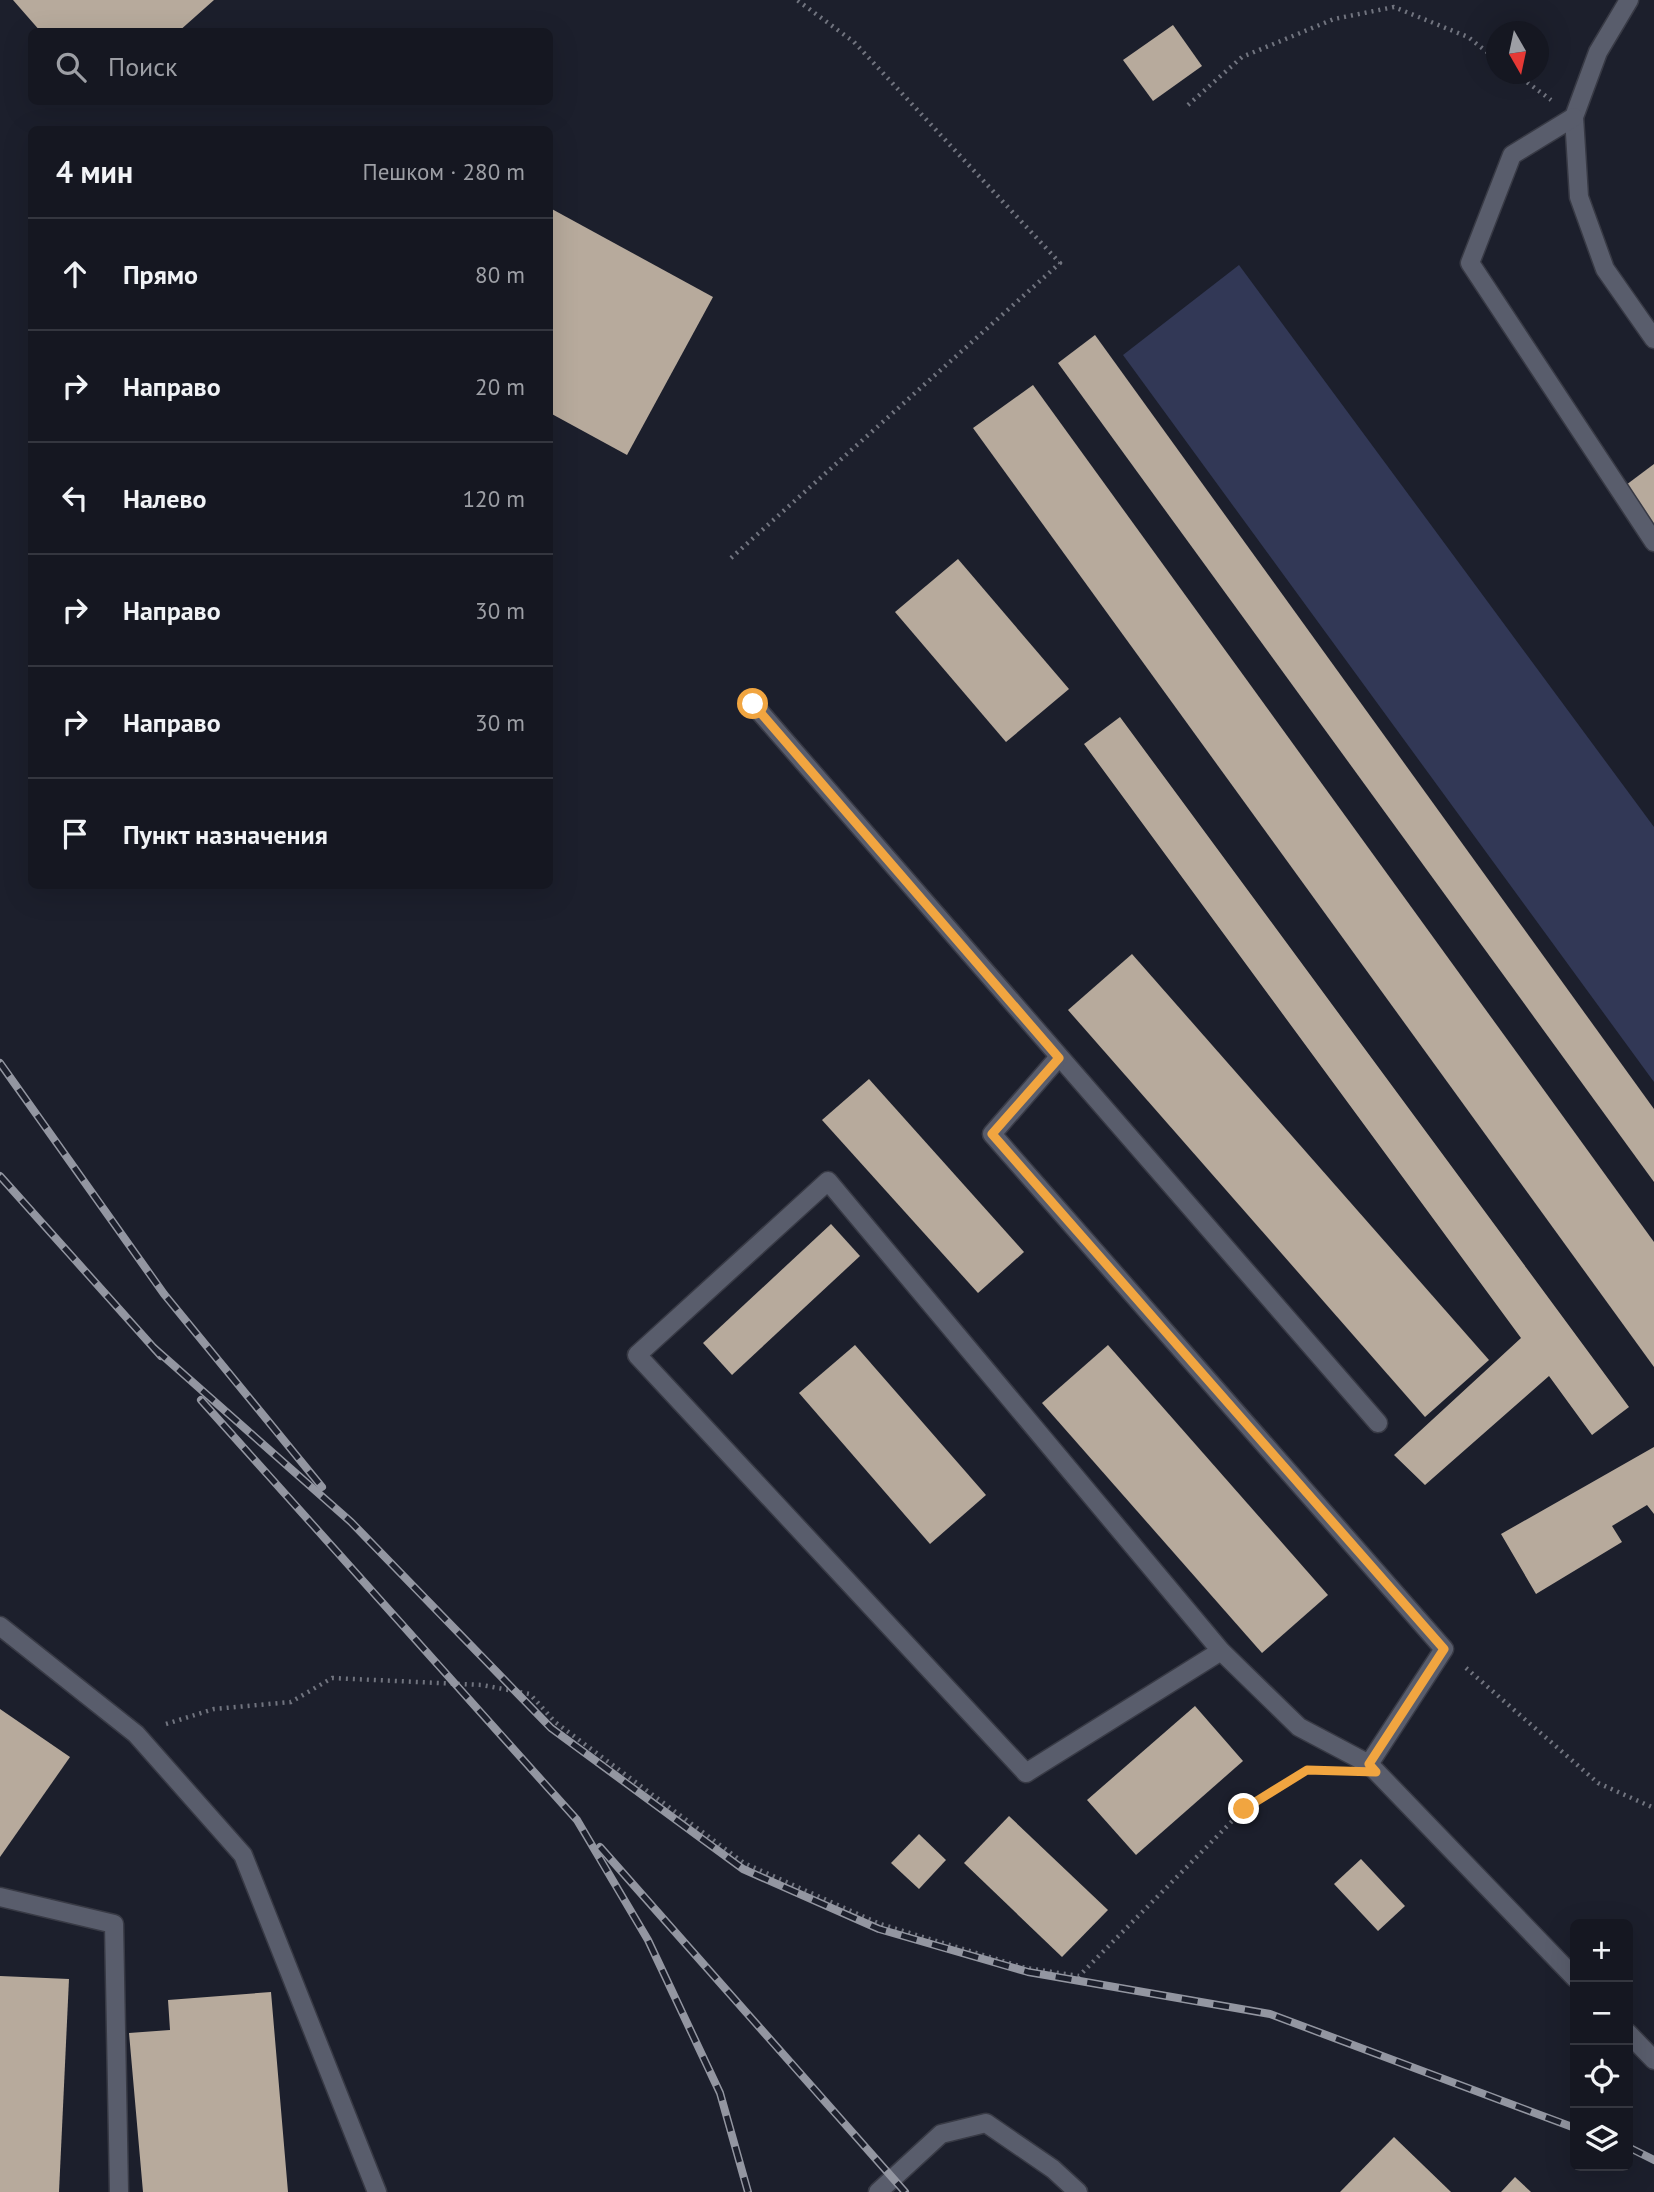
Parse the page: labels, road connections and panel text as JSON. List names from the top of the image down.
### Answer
{
  "north": "bottom",
  "page": {
    "search": "Поиск",
    "heading": ["4 мин", "Пешком · 280 m"],
    "list": [
      ["Прямо", "80 m"],
      ["Направо", "20 m"],
      ["Налево", "120 m"],
      ["Направо", "30 m"],
      ["Направо", "30 m"],
      "Пункт назначения"
    ],
    "map_buttons": ["+", "−"]
  }
}
